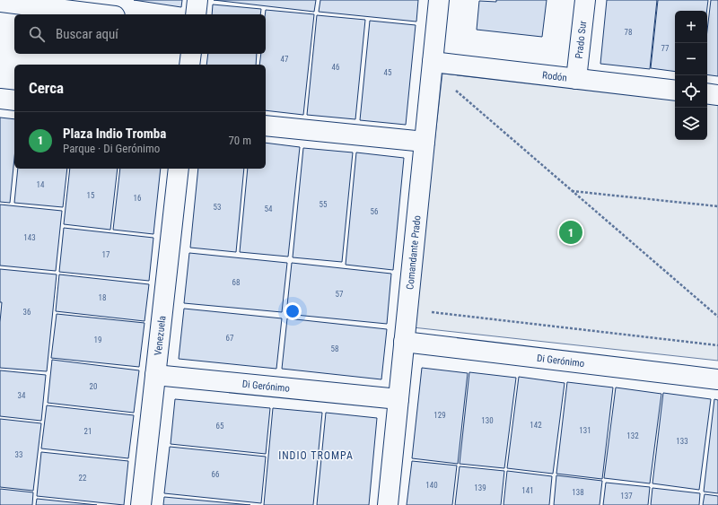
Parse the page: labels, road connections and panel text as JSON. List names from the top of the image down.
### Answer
{
  "streets": {
    "street": [
      "Prado Sur",
      "Rodón",
      "Comandante Prado",
      "Venezuela",
      "Di Gerónimo"
    ]
  },
  "crossings": [
    ["Prado Sur", "Rodón"],
    ["Rodón", "Comandante Prado"],
    ["Comandante Prado", "Di Gerónimo"],
    ["Venezuela", "Di Gerónimo"]
  ],
  "districts": ["INDIO TROMPA"],
  "house_numbers": [
    "78",
    "77",
    "47",
    "46",
    "45",
    "14",
    "15",
    "16",
    "55",
    "53",
    "54",
    "56",
    "143",
    "17",
    "68",
    "57",
    "18",
    "36",
    "67",
    "19",
    "58",
    "20",
    "34",
    "129",
    "130",
    "142",
    "65",
    "131",
    "21",
    "132",
    "133",
    "33",
    "66",
    "22",
    "140",
    "139",
    "141",
    "138",
    "137"
  ],
  "page": {
    "map_buttons": ["+", "−"],
    "search": "Buscar aquí",
    "heading": "Cerca",
    "list": [
      {
        "mark": "1",
        "name": "Plaza Indio Tromba",
        "note": "Parque · Di Gerónimo",
        "value": "70 m"
      }
    ],
    "pins": "1"
  }
}
